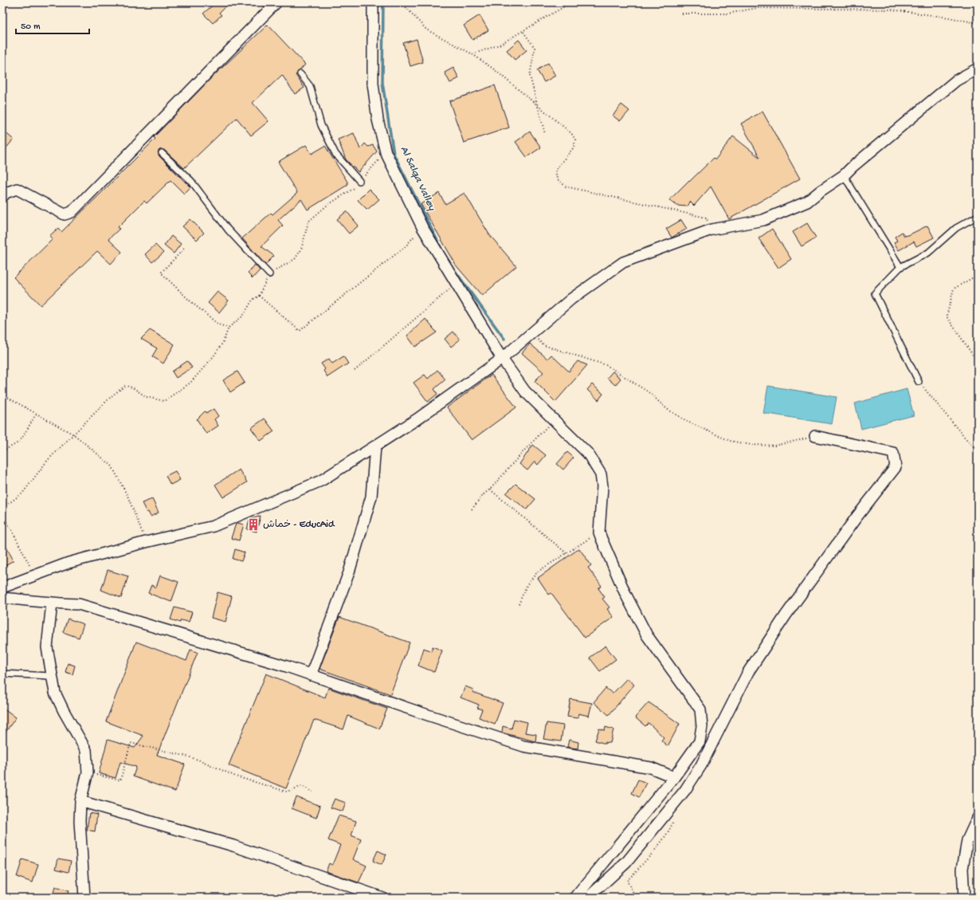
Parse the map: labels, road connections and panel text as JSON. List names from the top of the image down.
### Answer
{
  "water": ["Al Salqa Valley"],
  "places": {
    "building": ["خماش - EducAid"]
  },
  "scale_bar": "50 m"
}
